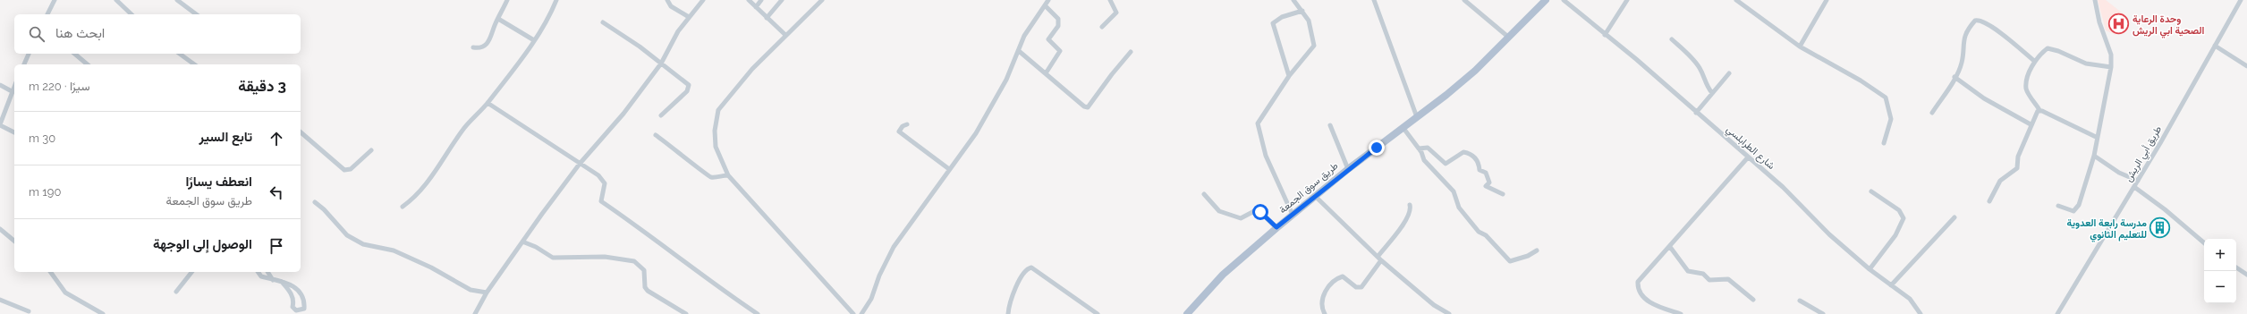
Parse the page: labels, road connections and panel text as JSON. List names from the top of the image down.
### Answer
{
  "streets": {
    "main road": ["طريق سوق الجمعة"],
    "street": ["شارع الطرابلسي", "طريق أبي الريش"]
  },
  "places": {
    "hospital": ["وحدة الرعاية الصحية ابي الريش"],
    "building": ["مدرسة رابعة العدوية للتعليم الثانوي"]
  },
  "page": {
    "search": "ابحث هنا",
    "heading": ["3 دقيقة", "سيرًا · 220 m"],
    "list": [
      ["تابع السير", "30 m"],
      ["انعطف يسارًا", "طريق سوق الجمعة", "190 m"],
      "الوصول إلى الوجهة"
    ],
    "map_buttons": ["+", "−"]
  }
}
